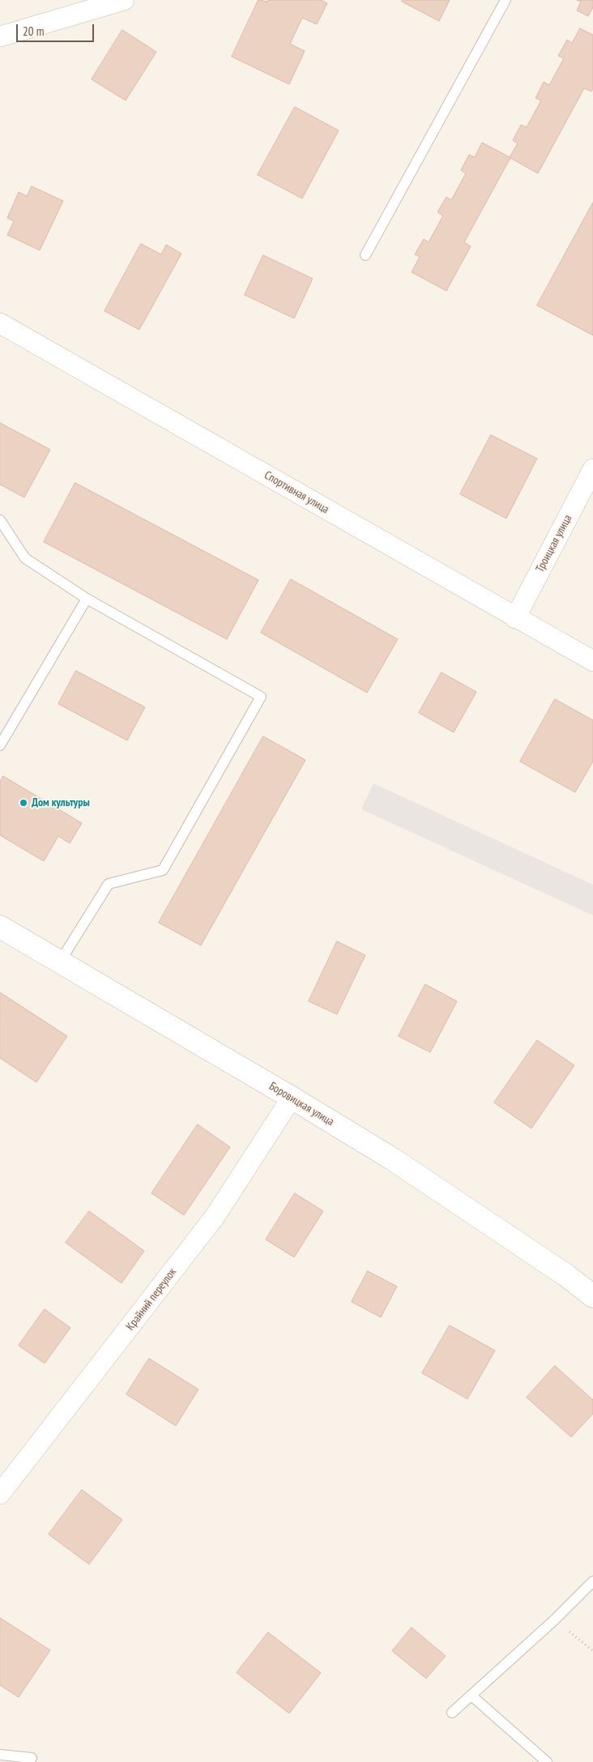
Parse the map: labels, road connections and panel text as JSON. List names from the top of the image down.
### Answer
{
  "streets": {
    "street": [
      "Спортивная улица",
      "Троицкая улица",
      "Боровицкая улица",
      "Крайний переулок"
    ]
  },
  "crossings": [
    ["Спортивная улица", "Троицкая улица"],
    ["Боровицкая улица", "Крайний переулок"]
  ],
  "places": ["Дом культуры"],
  "scale_bar": "20 m"
}
